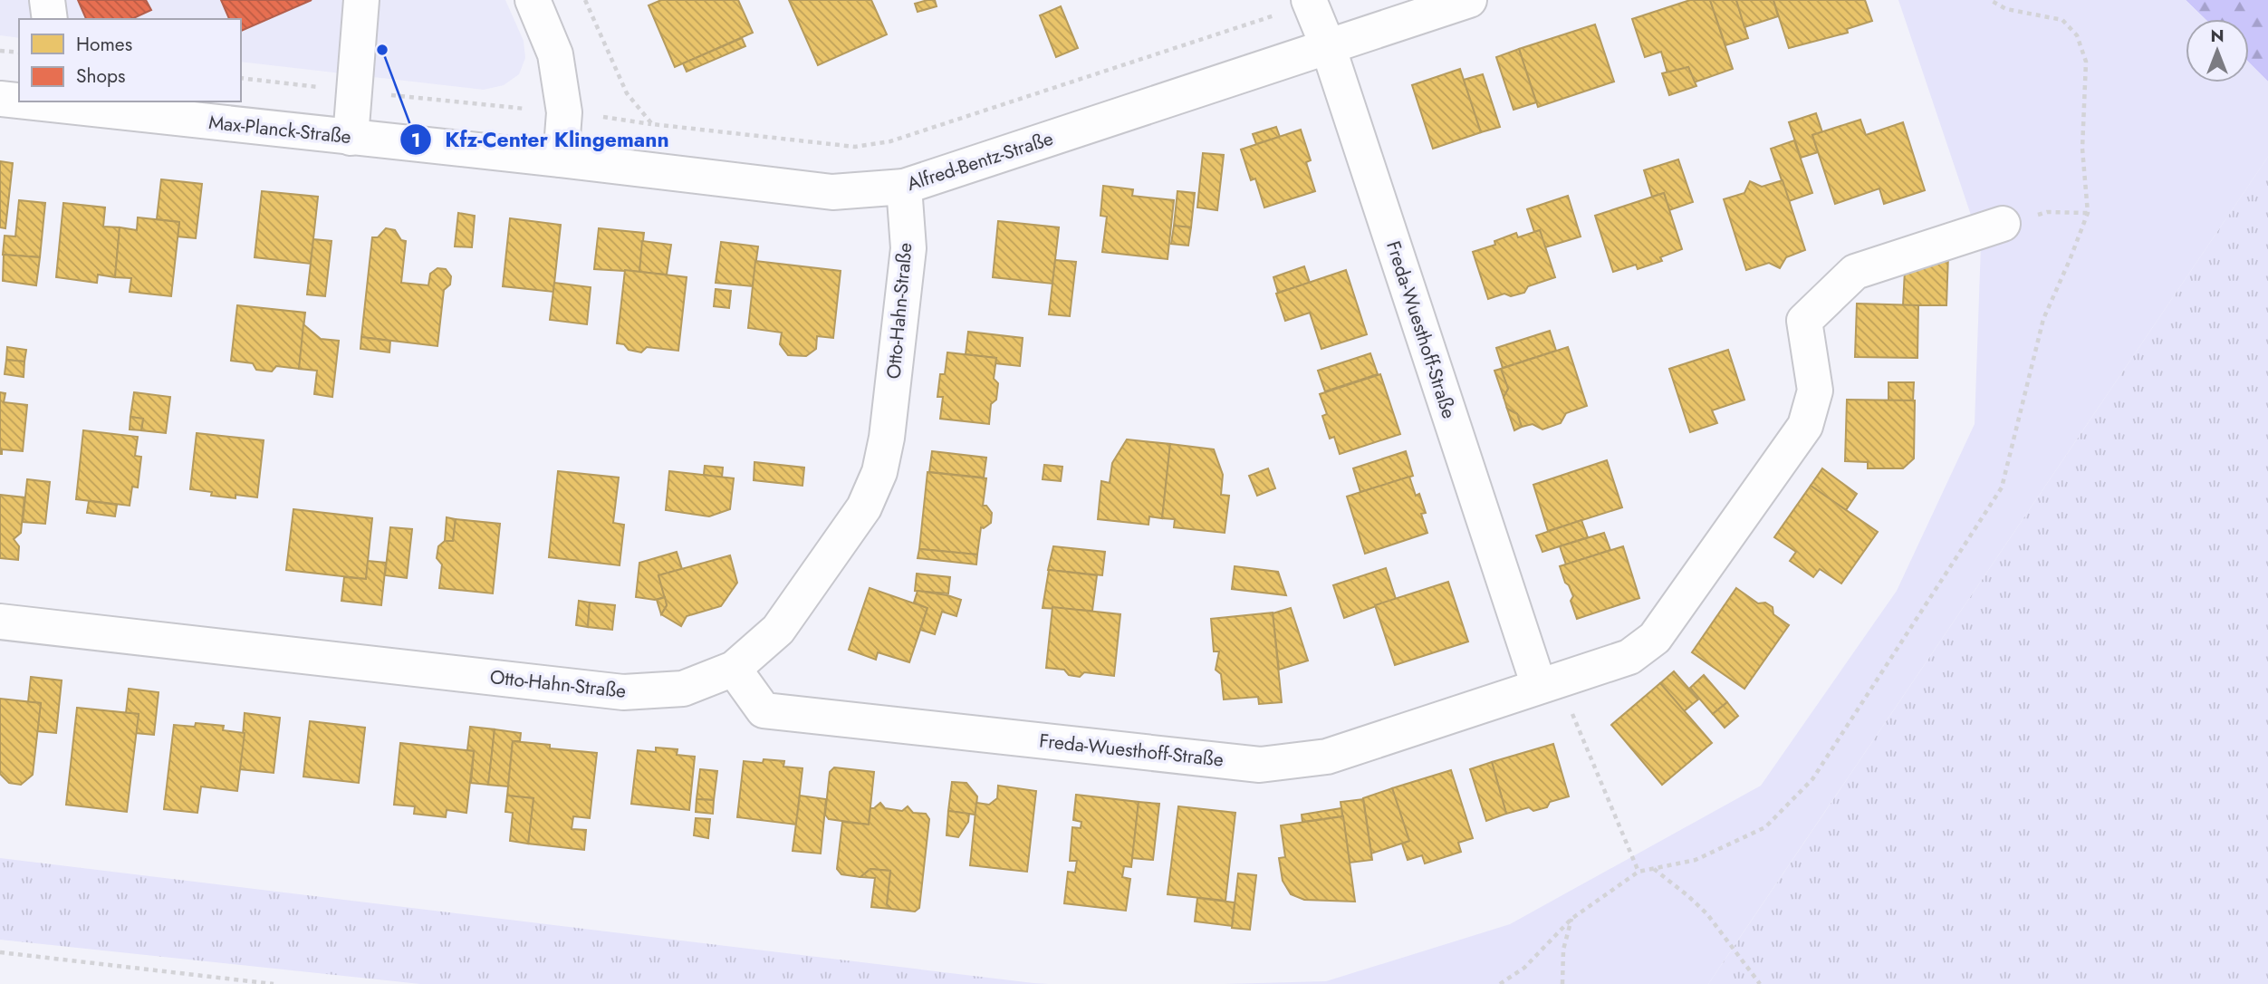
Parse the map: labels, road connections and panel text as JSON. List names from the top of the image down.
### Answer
{
  "streets": {
    "street": [
      "Max-Planck-Straße",
      "Alfred-Bentz-Straße",
      "Otto-Hahn-Straße",
      "Freda-Wuesthoff-Straße"
    ]
  },
  "crossings": [
    ["Max-Planck-Straße", "Alfred-Bentz-Straße"],
    ["Alfred-Bentz-Straße", "Otto-Hahn-Straße"],
    ["Alfred-Bentz-Straße", "Freda-Wuesthoff-Straße"],
    ["Otto-Hahn-Straße", "Freda-Wuesthoff-Straße"]
  ],
  "places": ["Kfz-Center Klingemann"],
  "legend": ["Homes", "Shops"],
  "north": "top"
}
